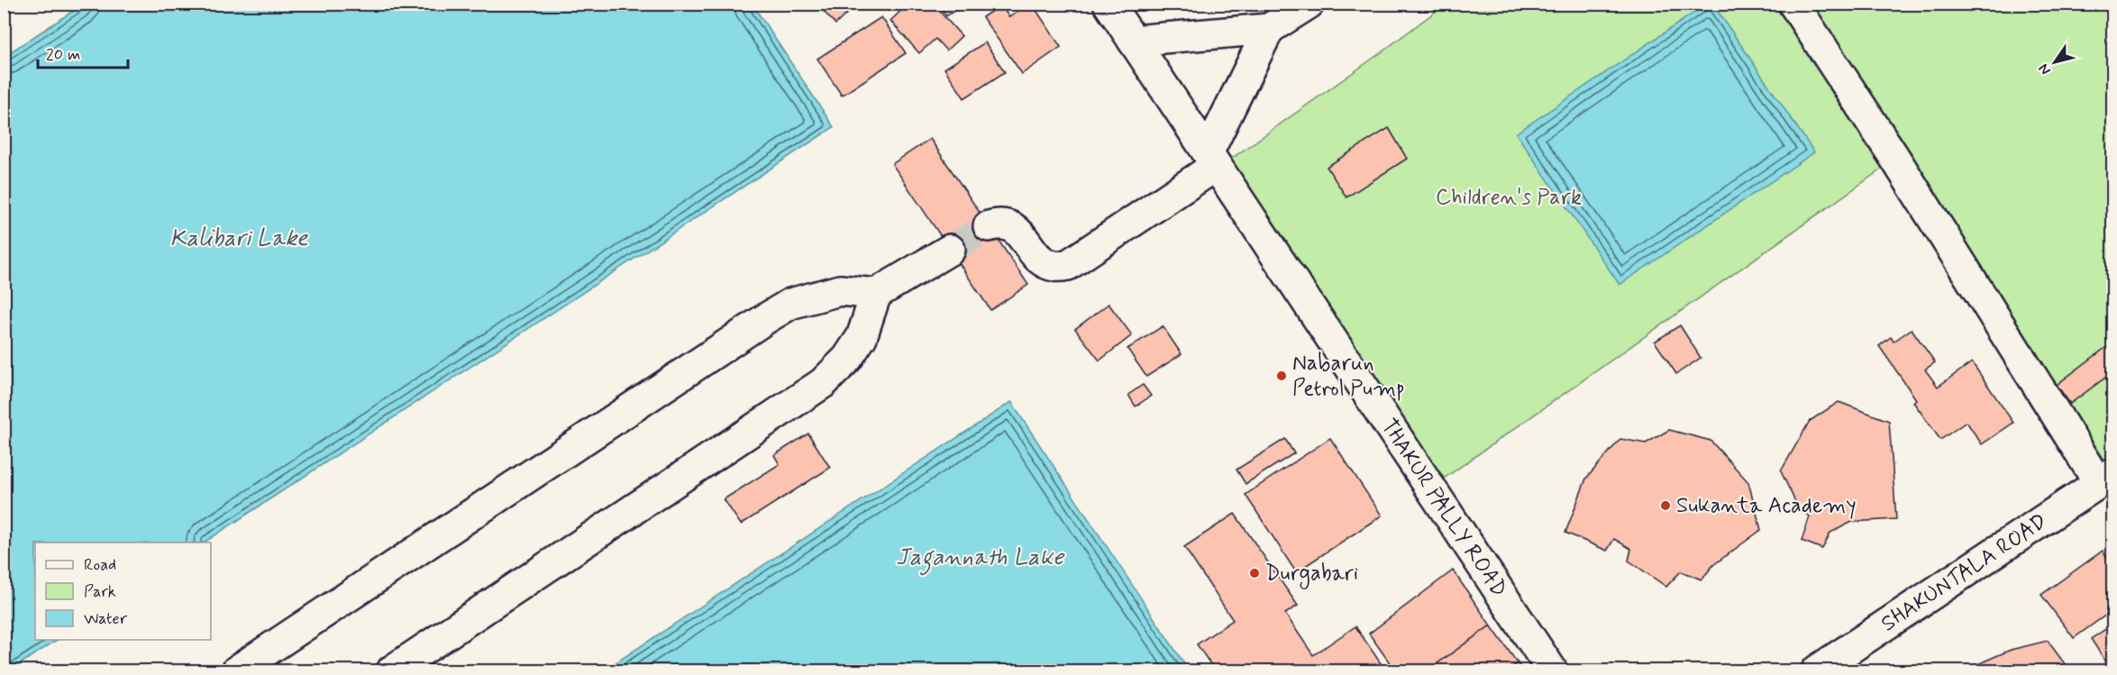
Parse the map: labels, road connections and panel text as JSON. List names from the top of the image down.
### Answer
{
  "streets": {
    "street": ["THAKUR PALLY ROAD", "SHAKUNTALA ROAD"]
  },
  "water": ["Kalibari Lake", "Jagannath Lake"],
  "parks": ["Children's Park"],
  "places": ["Nabarun Petrol Pump", "Sukanta Academy", "Durgabari"],
  "legend": ["Road", "Park", "Water"],
  "scale_bar": "20 m",
  "north": "bottom left"
}
